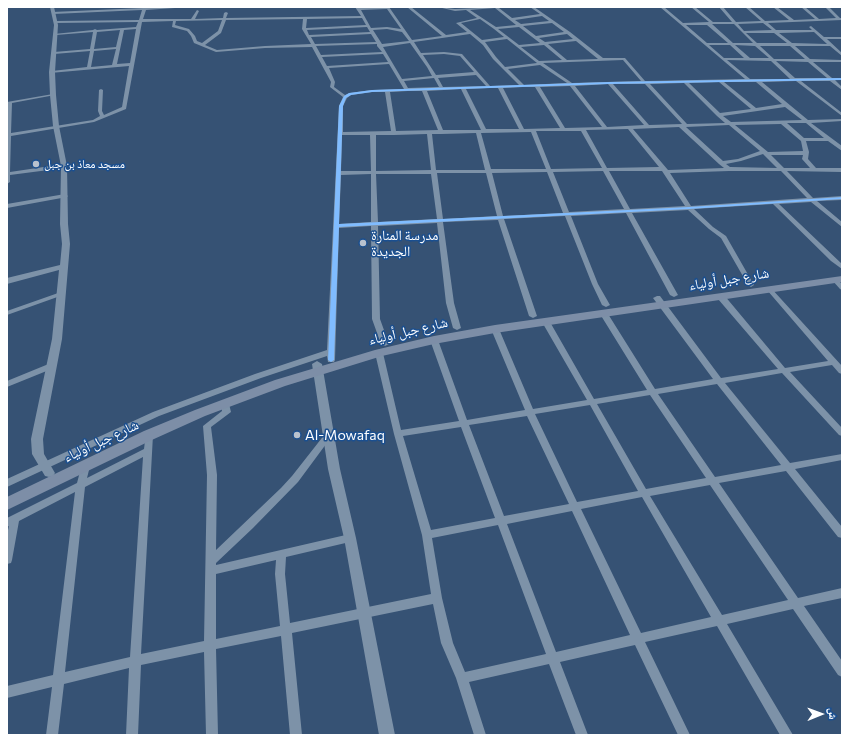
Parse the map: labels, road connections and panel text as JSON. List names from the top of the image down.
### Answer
{
  "streets": {
    "main road": ["شارع جبل أولياء"]
  },
  "places": ["مسجد معاذ بن جبل", "مدرسة المنارة الجديدة", "Al-Mowafaq"],
  "north": "right"
}
